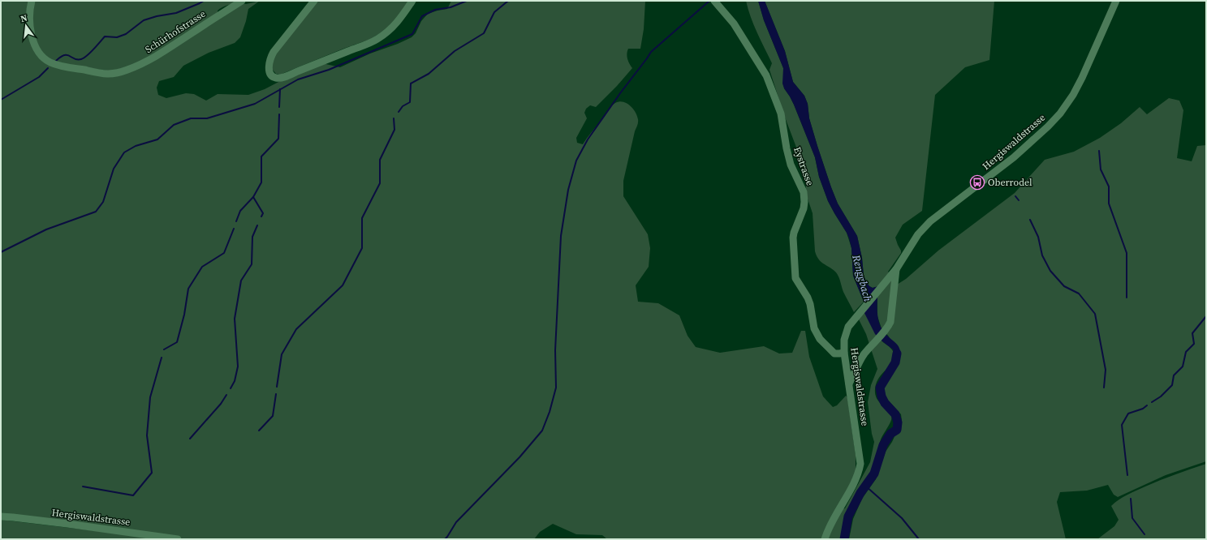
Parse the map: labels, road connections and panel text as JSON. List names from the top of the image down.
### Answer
{
  "streets": {
    "street": ["Schürhofstrasse", "Hergiswaldstrasse", "Eystrasse"]
  },
  "crossings": [
    ["Hergiswaldstrasse", "Eystrasse"]
  ],
  "water": ["Renggbach"],
  "places": {
    "bus stop": ["Oberrodel"]
  },
  "north": "top"
}
